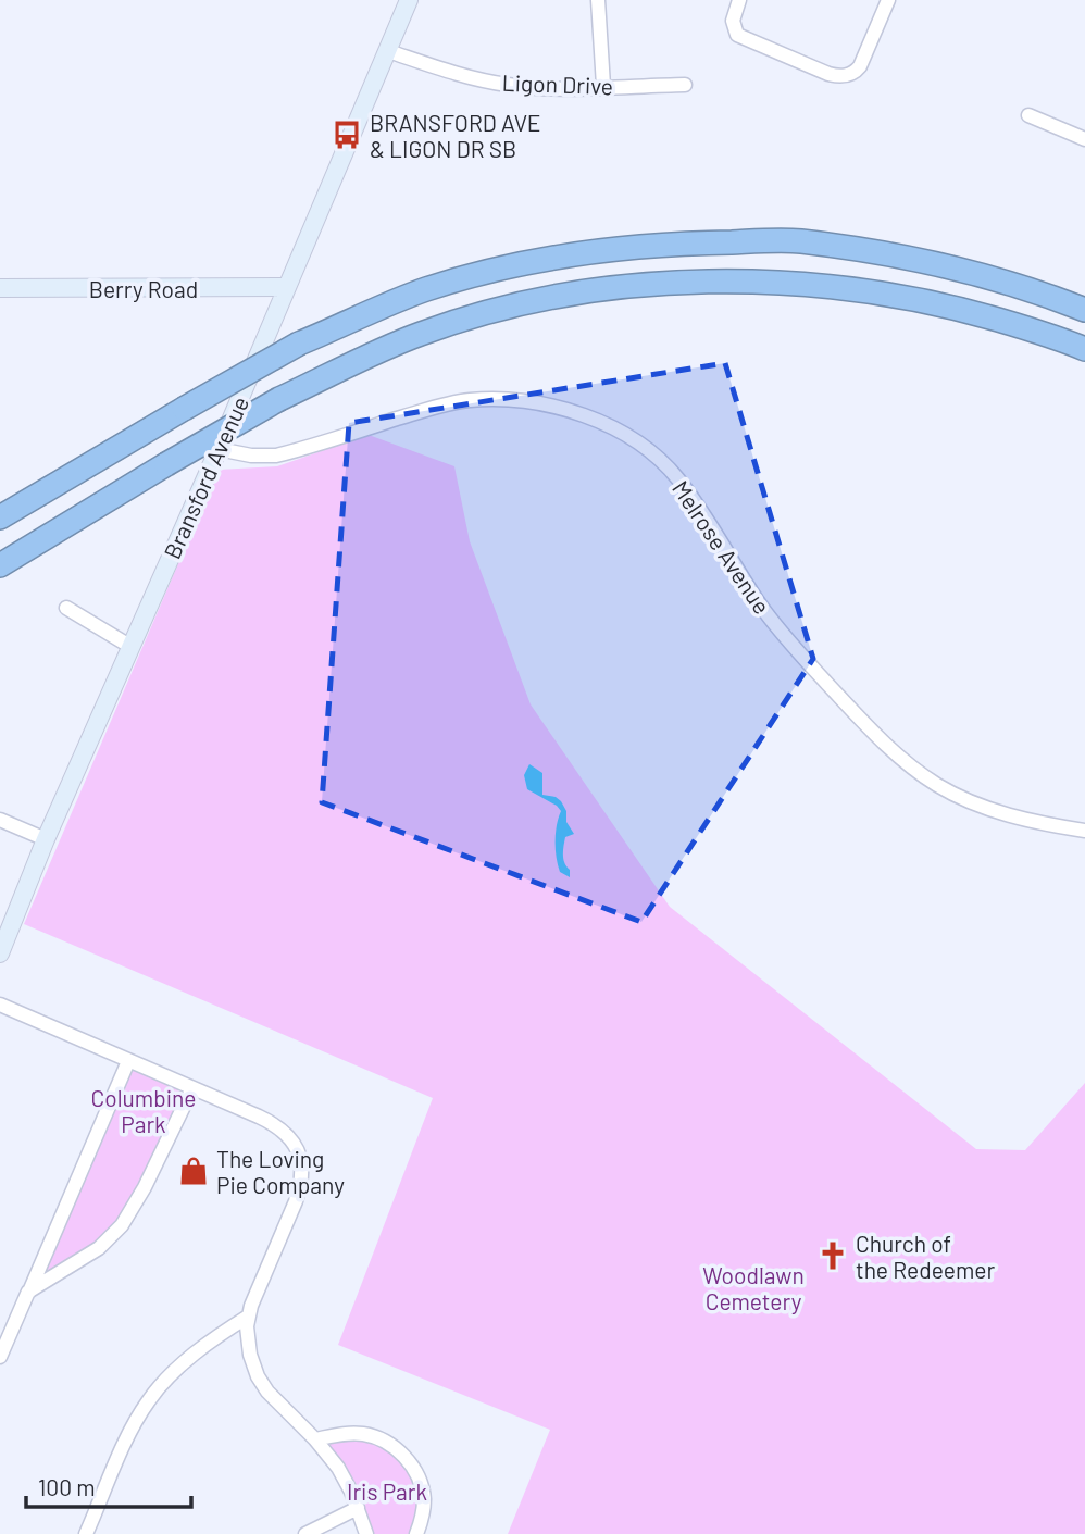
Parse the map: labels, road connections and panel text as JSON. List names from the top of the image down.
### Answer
{
  "streets": {
    "main road": ["Berry Road", "Bransford Avenue"],
    "street": ["Ligon Drive", "Melrose Avenue"]
  },
  "crossings": [
    ["Ligon Drive", "Bransford Avenue"],
    ["Berry Road", "Bransford Avenue"],
    ["Bransford Avenue", "Melrose Avenue"]
  ],
  "parks": ["Columbine Park", "Woodlawn Cemetery", "Iris Park"],
  "places": {
    "bus stop": ["BRANSFORD AVE & LIGON DR SB"],
    "shop": ["The Loving Pie Company"],
    "church": ["Church of the Redeemer"]
  },
  "scale_bar": "100 m"
}
